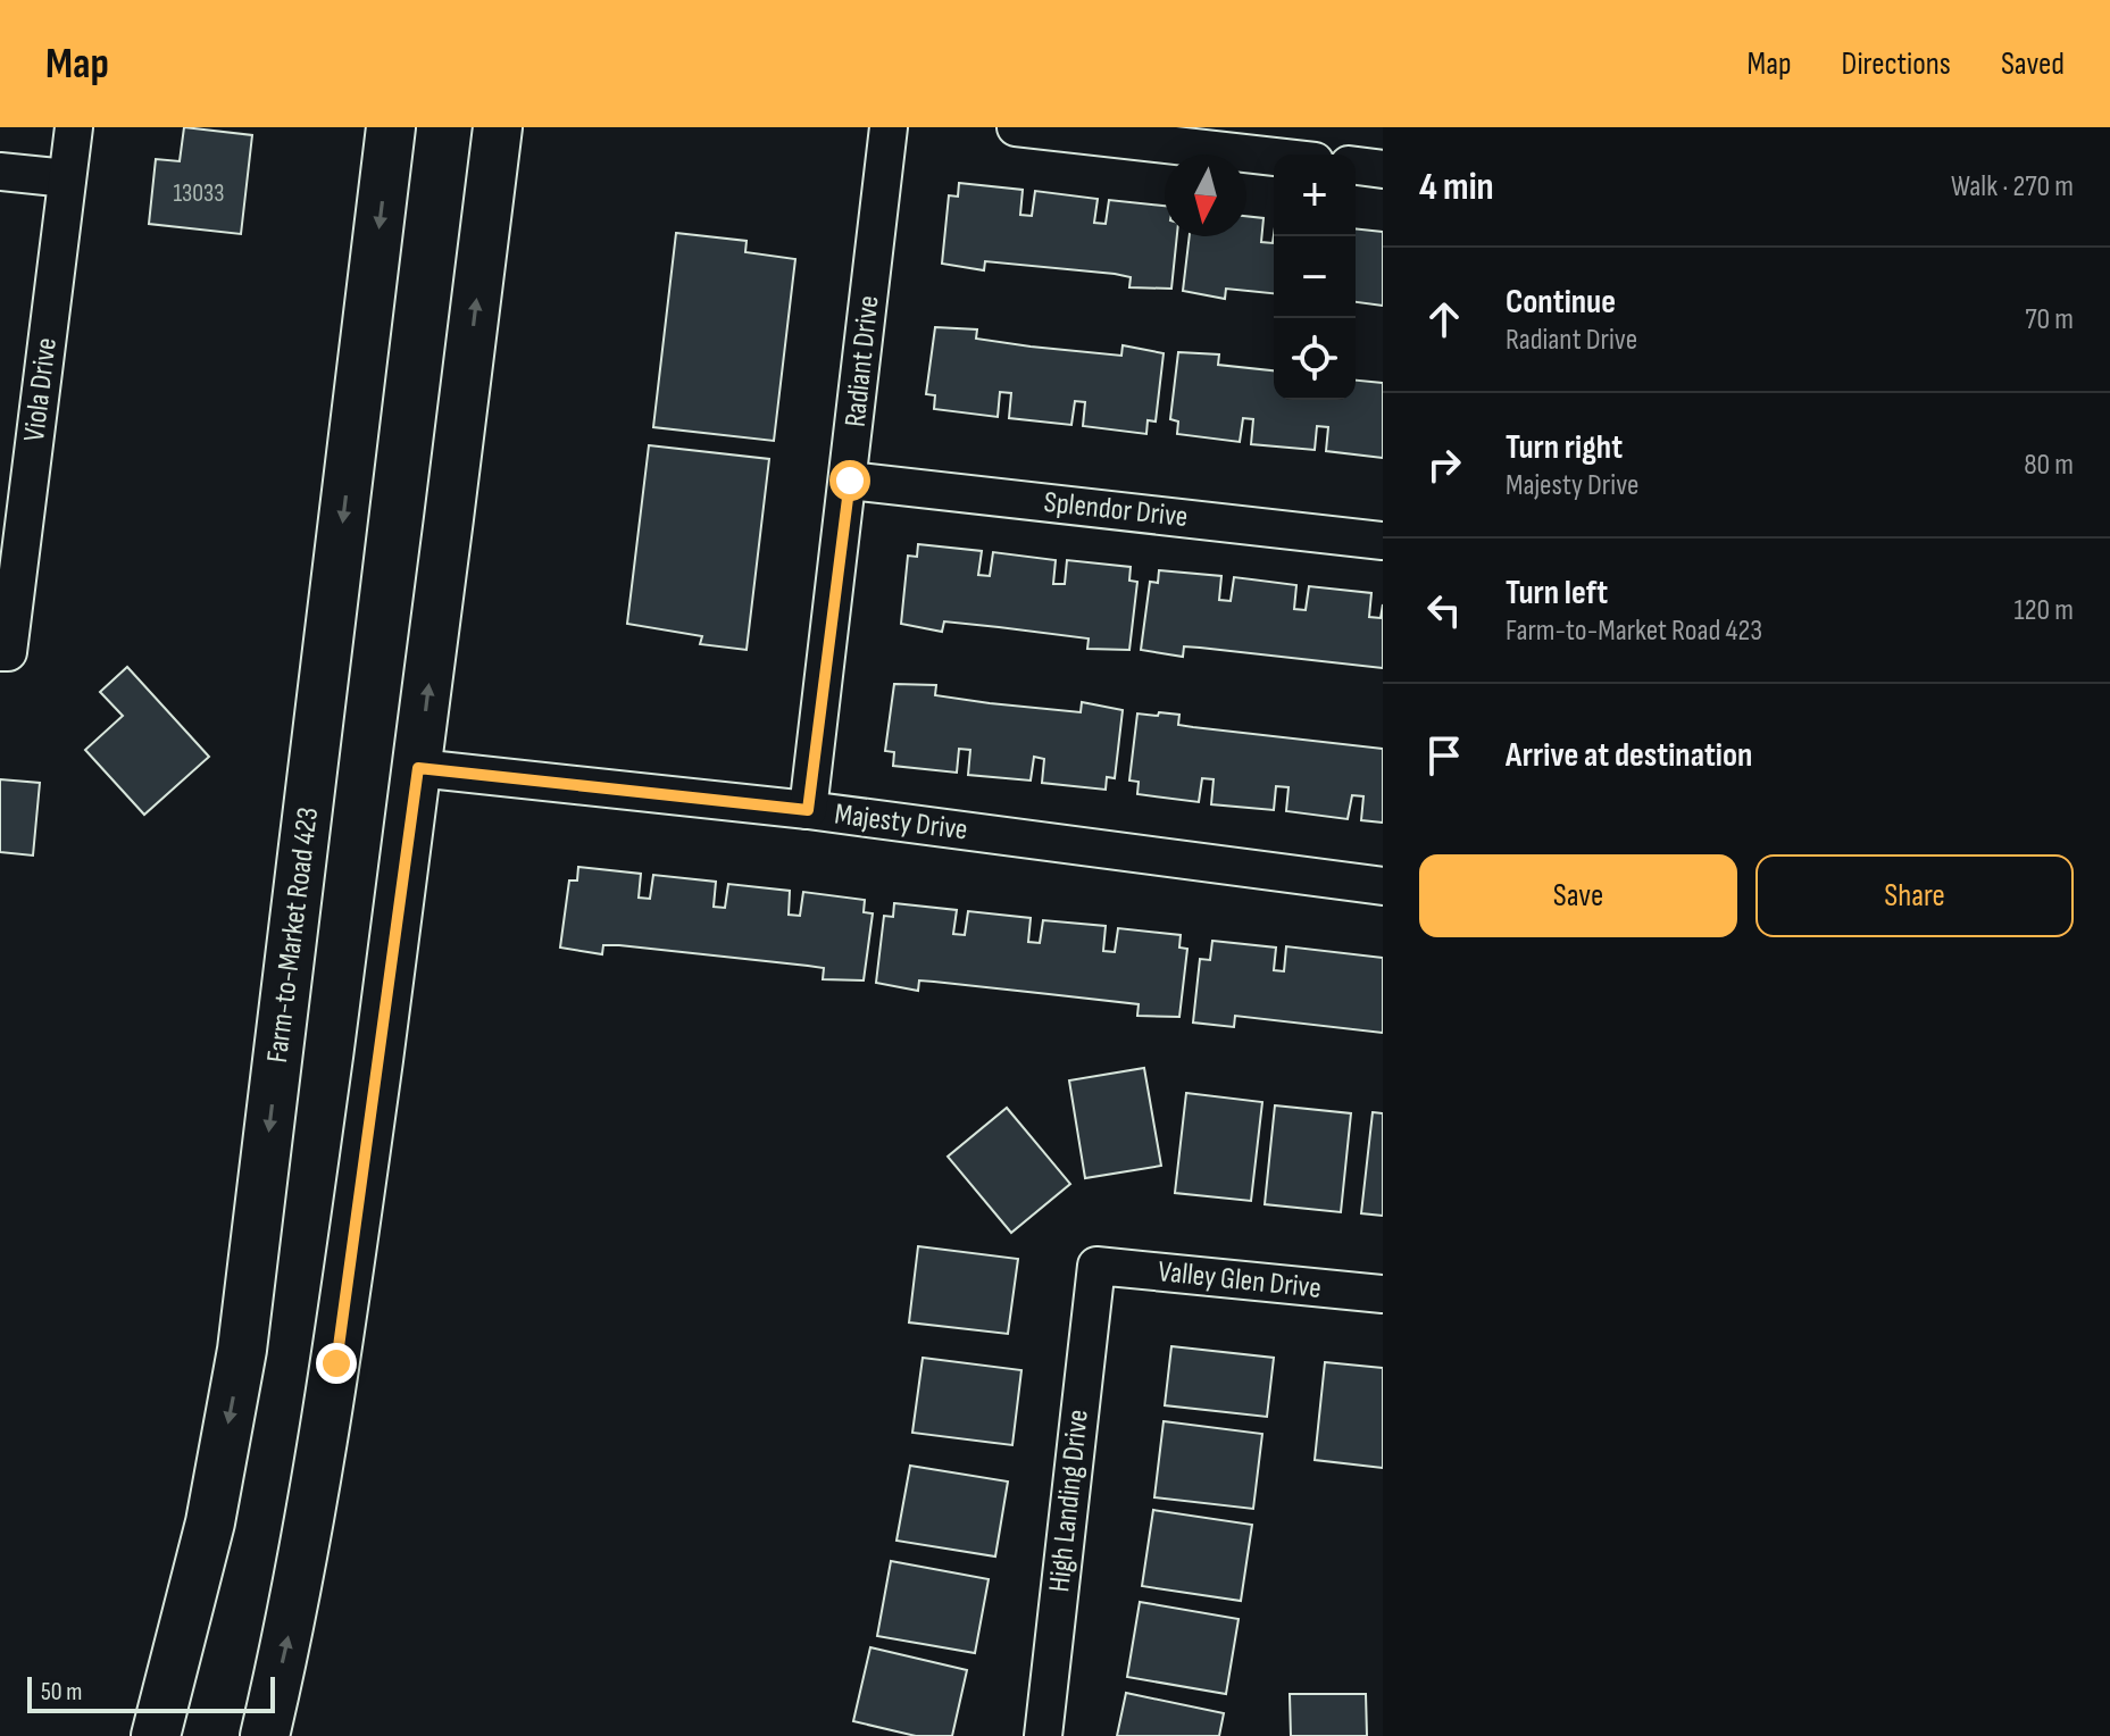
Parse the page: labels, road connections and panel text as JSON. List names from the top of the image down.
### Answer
{
  "streets": {
    "main road": ["Farm-to-Market Road 423"],
    "street": [
      "Radiant Drive",
      "Viola Drive",
      "Splendor Drive",
      "Majesty Drive",
      "Valley Glen Drive",
      "High Landing Drive"
    ]
  },
  "crossings": [
    ["Radiant Drive", "Splendor Drive"],
    ["Radiant Drive", "Majesty Drive"],
    ["Valley Glen Drive", "High Landing Drive"]
  ],
  "house_numbers": ["13033"],
  "scale_bar": "50 m",
  "north": "bottom",
  "page": {
    "header": "Map",
    "nav": ["Map", "Directions", "Saved"],
    "heading": ["4 min", "Walk · 270 m"],
    "map_buttons": ["+", "−"],
    "list": [
      ["Continue", "Radiant Drive", "70 m"],
      ["Turn right", "Majesty Drive", "80 m"],
      ["Turn left", "Farm-to-Market Road 423", "120 m"],
      "Arrive at destination"
    ],
    "buttons": ["Save", "Share"],
    "scale": "50 m"
  }
}
